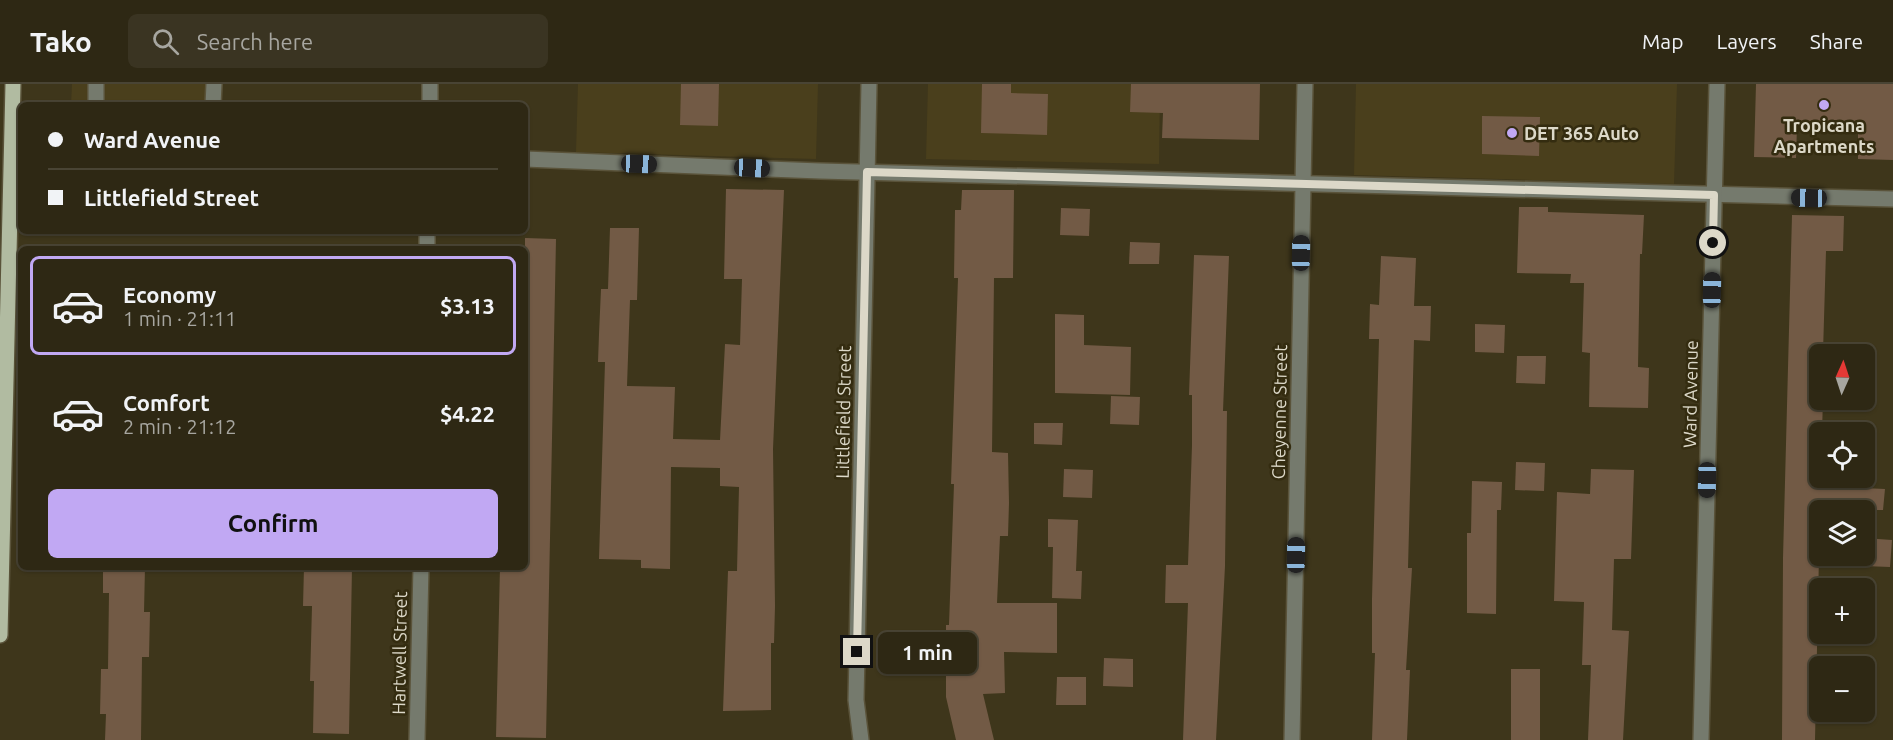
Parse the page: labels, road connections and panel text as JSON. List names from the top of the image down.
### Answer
{
  "streets": {
    "street": [
      "Ward Avenue",
      "Littlefield Street",
      "Cheyenne Street",
      "Hartwell Street"
    ]
  },
  "places": ["Tropicana Apartments", "DET 365 Auto"],
  "north": "top",
  "page": {
    "header": "Tako",
    "search": "Search here",
    "nav": ["Map", "Layers", "Share"],
    "banner": ["Ward Avenue", "Littlefield Street"],
    "list": [
      {
        "name": "Economy",
        "note": "1 min · 21:11",
        "value": "$3.13"
      },
      {
        "name": "Comfort",
        "note": "2 min · 21:12",
        "value": "$4.22"
      }
    ],
    "map_buttons": ["+", "−"],
    "buttons": "Confirm",
    "bubble": "1 min"
  }
}
